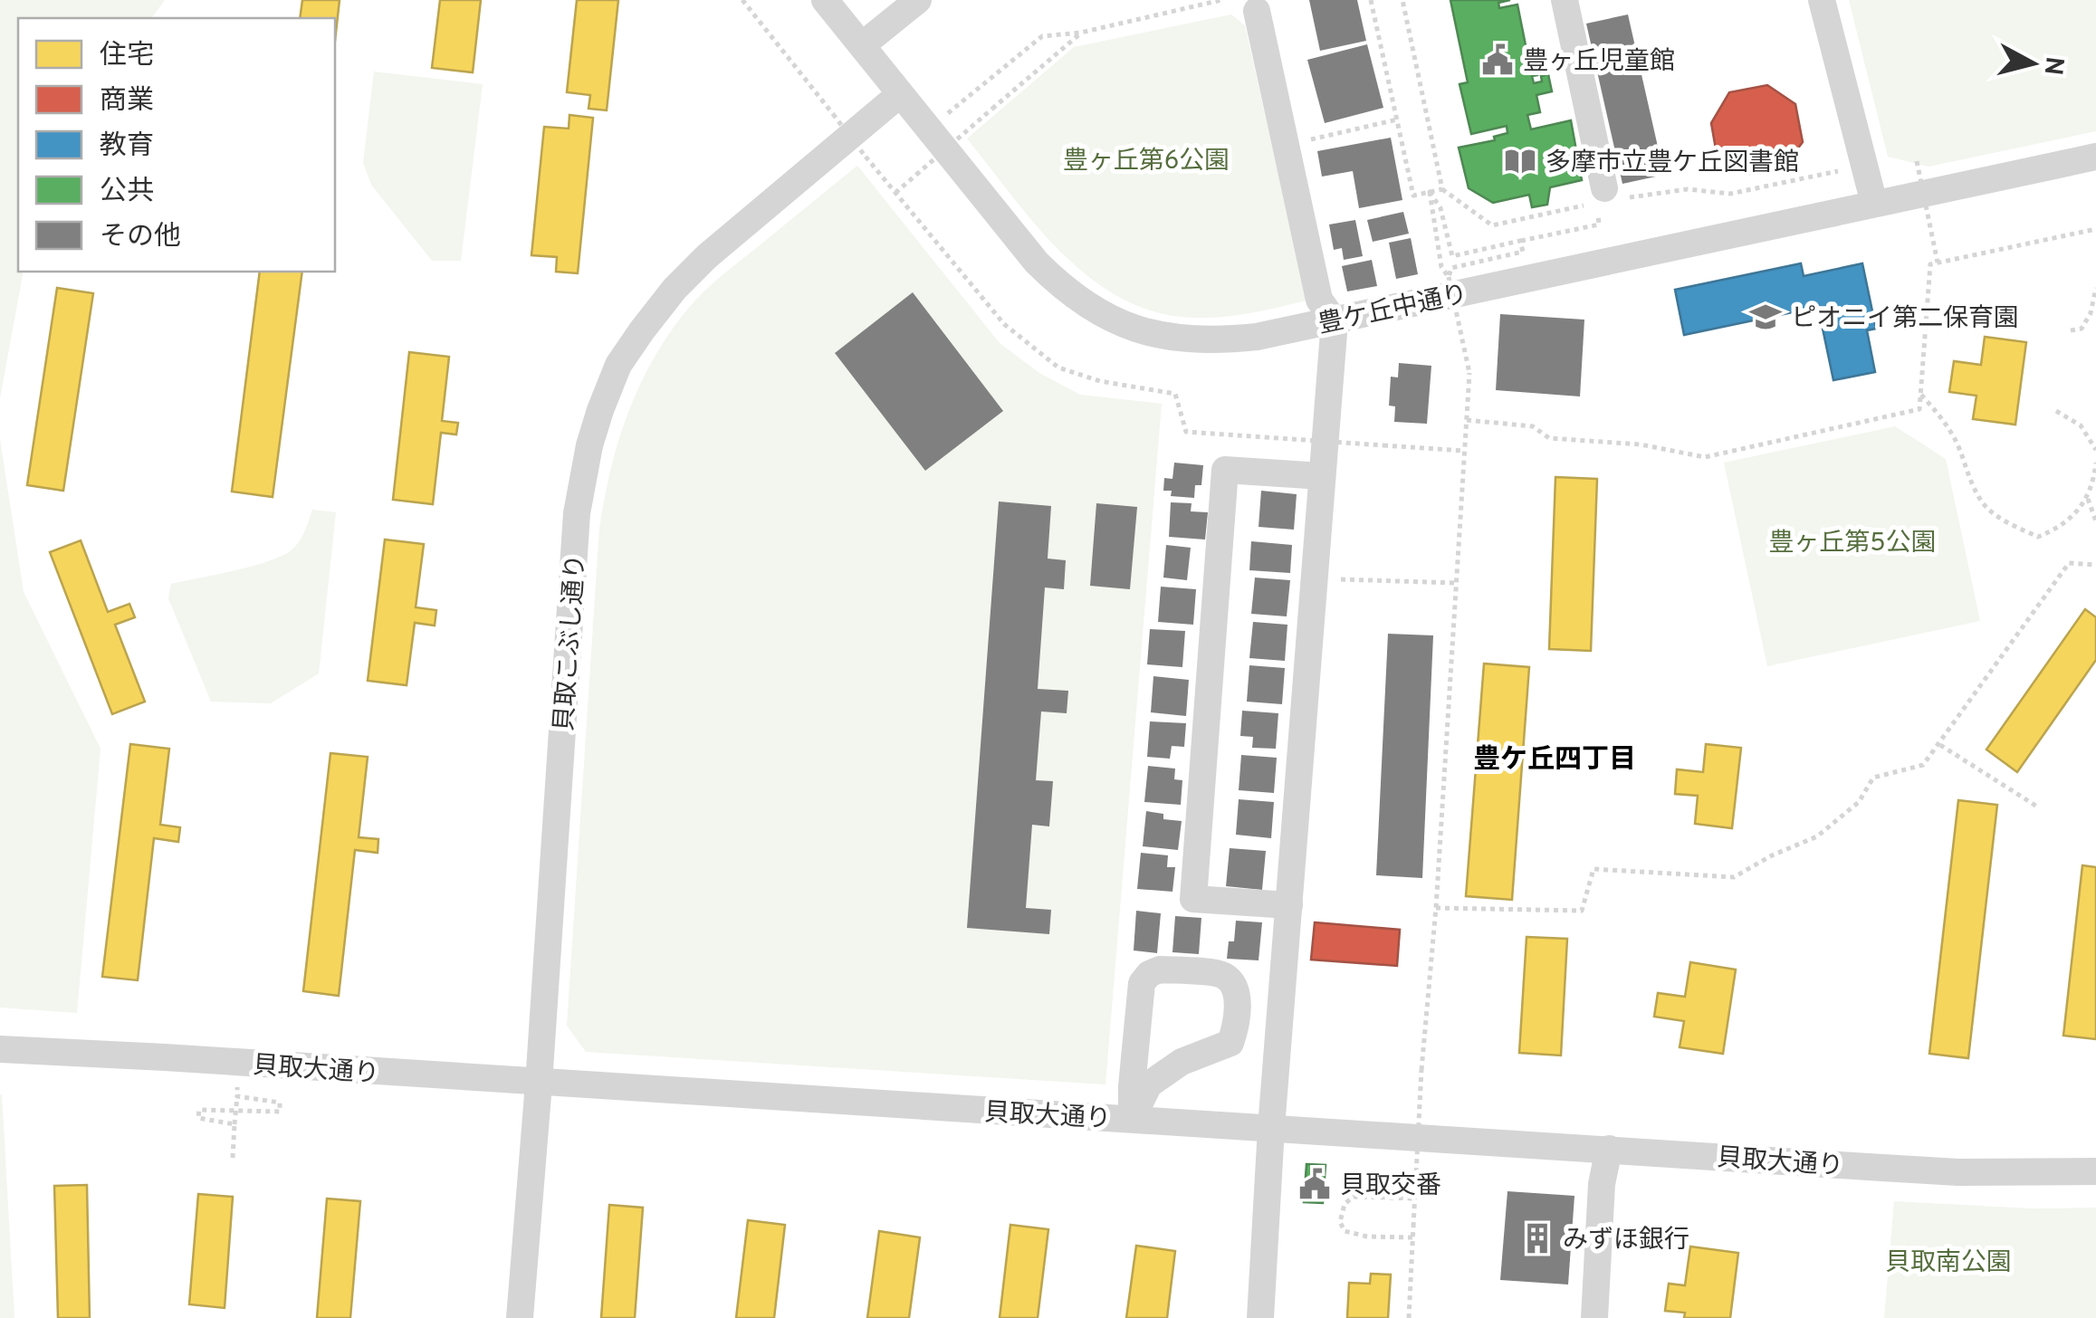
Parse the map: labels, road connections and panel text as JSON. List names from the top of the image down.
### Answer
{
  "streets": {
    "street": ["豊ケ丘中通り", "貝取こぶし通り", "貝取大通り"]
  },
  "crossings": [
    ["豊ケ丘中通り", "貝取こぶし通り"],
    ["貝取こぶし通り", "貝取大通り"]
  ],
  "districts": ["豊ケ丘四丁目"],
  "parks": ["豊ヶ丘第6公園", "豊ヶ丘第5公園", "貝取南公園"],
  "places": {
    "public building": ["豊ヶ丘児童館", "貝取交番"],
    "library": ["多摩市立豊ケ丘図書館"],
    "school or university": ["ピオニイ第二保育園"],
    "building": ["みずほ銀行"]
  },
  "legend": [
    "住宅",
    "商業",
    "教育",
    "公共",
    "その他"
  ],
  "north": "right"
}
